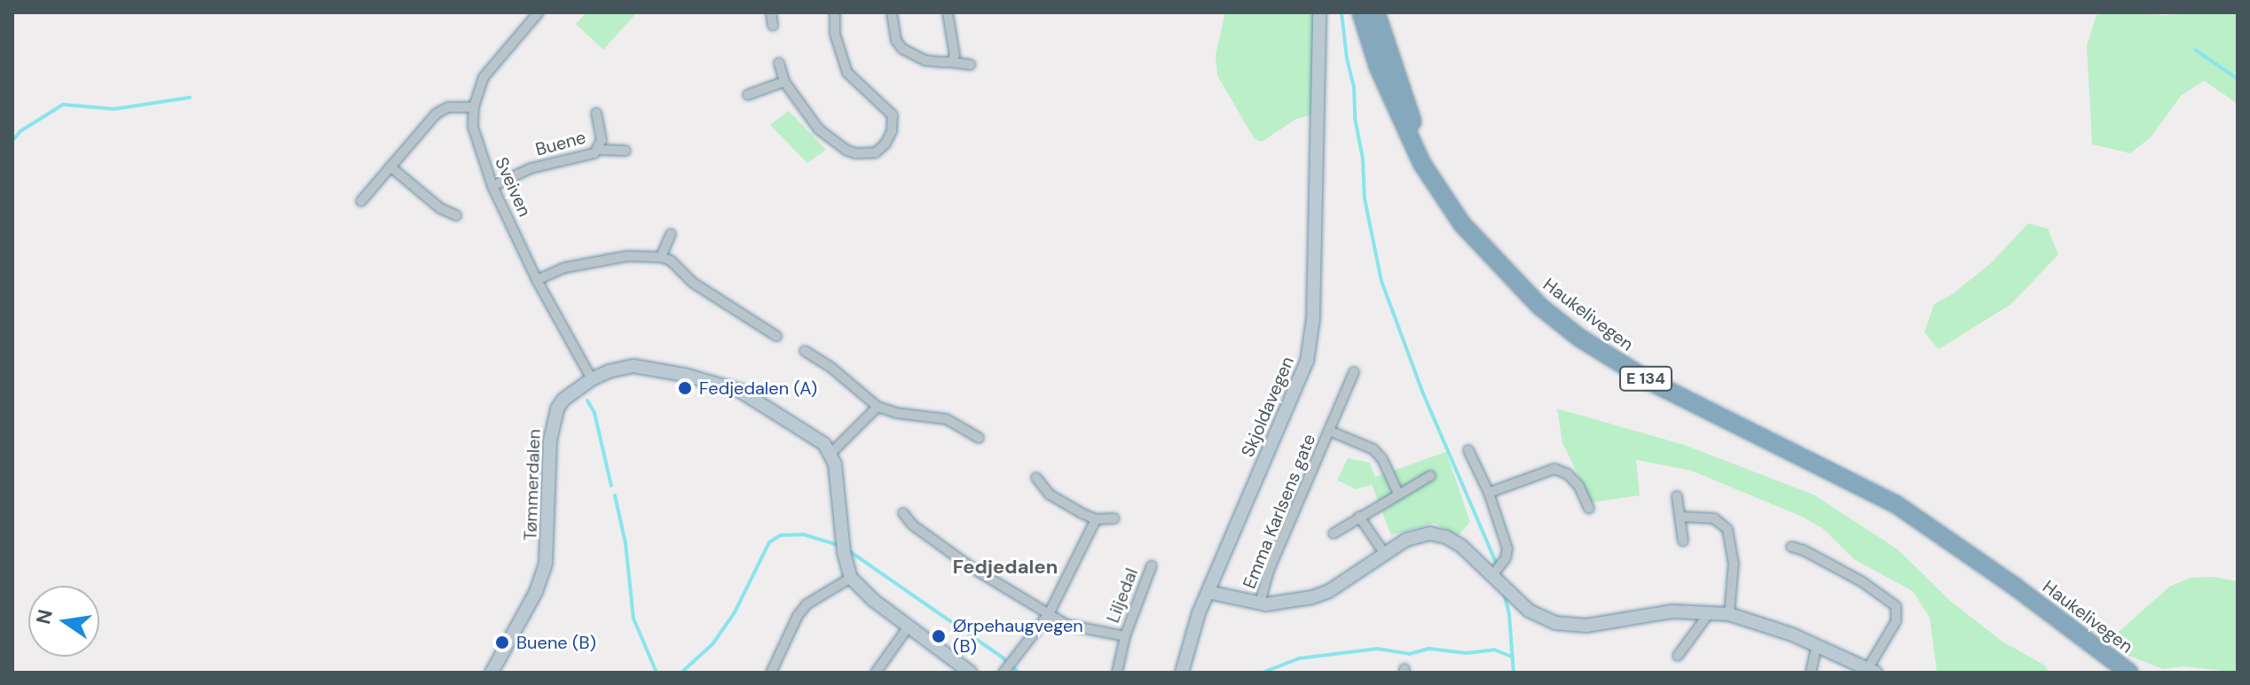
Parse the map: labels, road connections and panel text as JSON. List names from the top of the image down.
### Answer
{
  "streets": {
    "highway": ["Haukelivegen", "E 134"],
    "street": [
      "Buene",
      "Sveiven",
      "Skjoldavegen",
      "Tømmerdalen",
      "Emma Karlsens gate",
      "Liljedal"
    ]
  },
  "crossings": [
    ["Buene", "Sveiven"],
    ["Sveiven", "Tømmerdalen"]
  ],
  "districts": ["Fedjedalen"],
  "places": ["Fedjedalen (A)", "Ørpehaugvegen (B)", "Buene (B)"],
  "north": "left"
}
